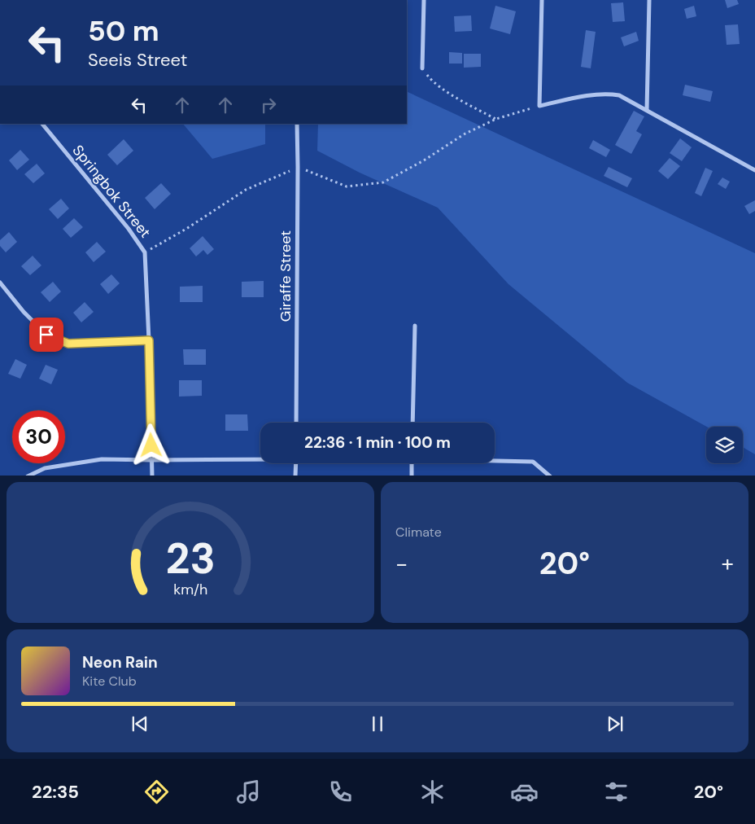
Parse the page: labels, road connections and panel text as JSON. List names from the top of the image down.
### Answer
{
  "streets": {
    "street": ["Springbok Street", "Giraffe Street"]
  },
  "page": {
    "turn": ["50 m", "Seeis Street"],
    "limit": "30",
    "trip": "22:36 · 1 min · 100 m",
    "tile": "Climate",
    "heat": ["−", "20°", "+"],
    "song": ["Neon Rain", "Kite Club"],
    "tabs": ["22:35", "20°"],
    "gauge": ["23", "km/h"]
  }
}
